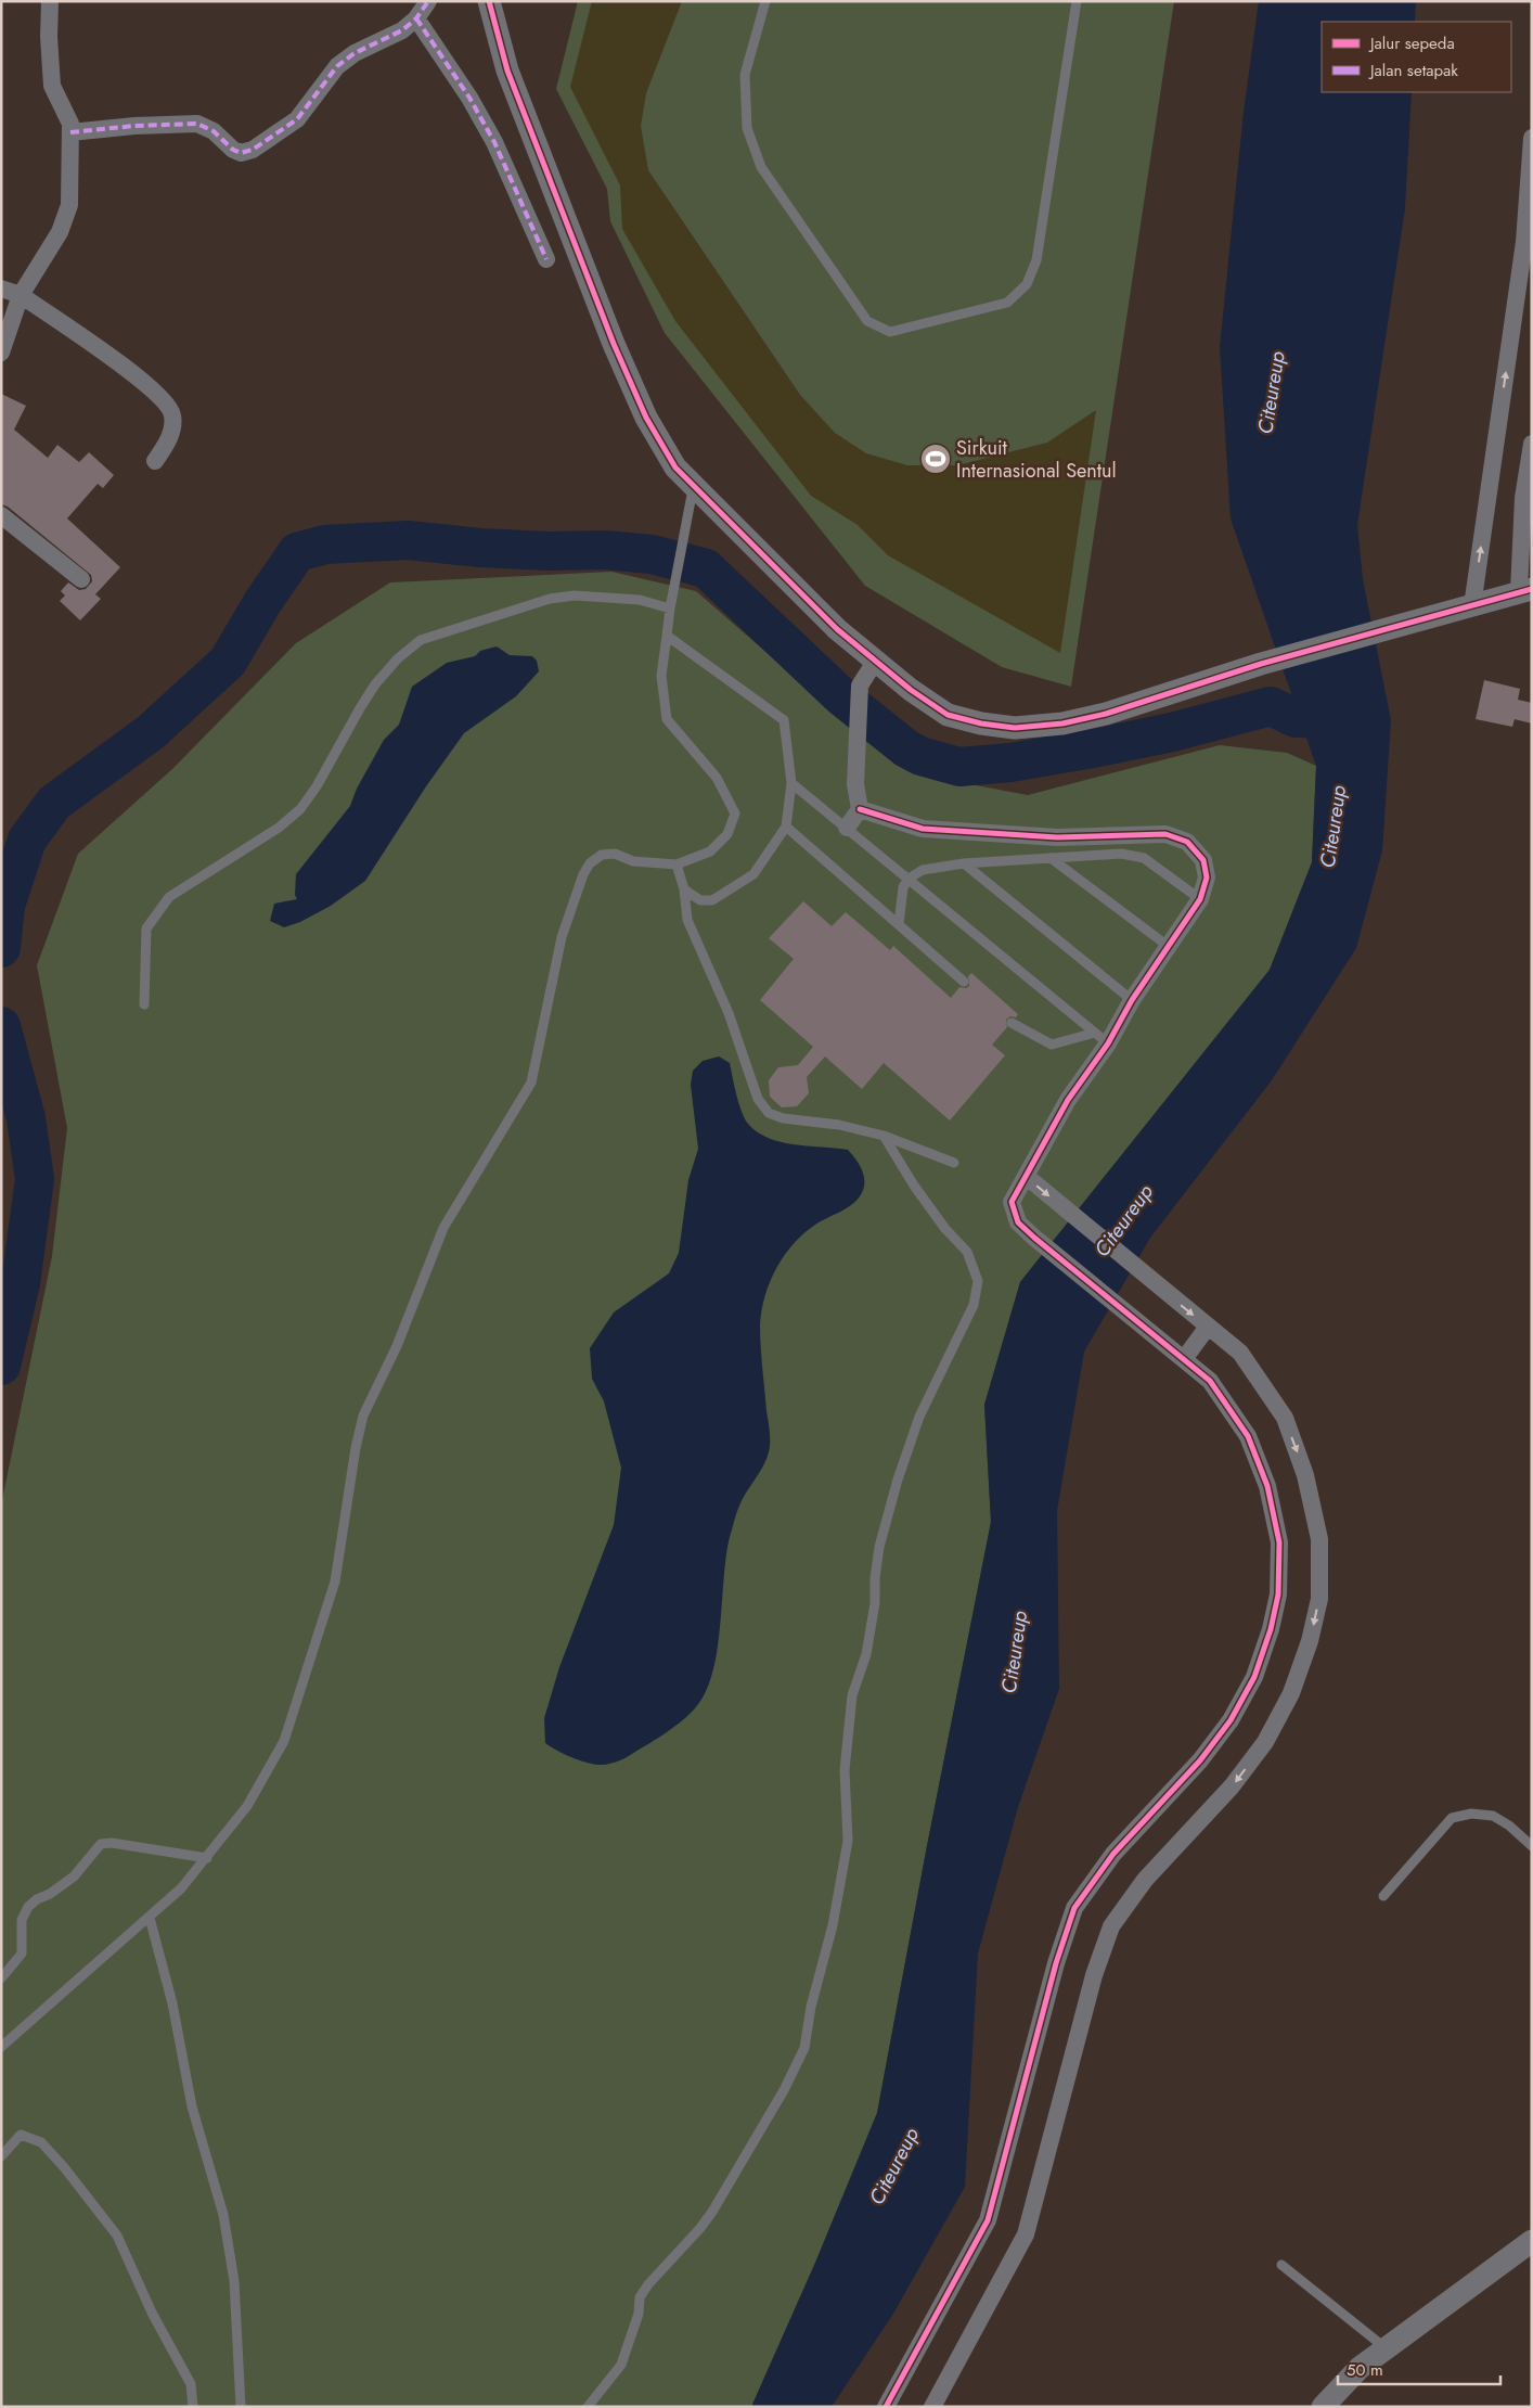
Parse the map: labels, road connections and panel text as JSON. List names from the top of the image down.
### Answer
{
  "water": ["Citeureup"],
  "places": {
    "sports": ["Sirkuit Internasional Sentul"]
  },
  "legend": ["Jalur sepeda", "Jalan setapak"],
  "scale_bar": "50 m"
}
